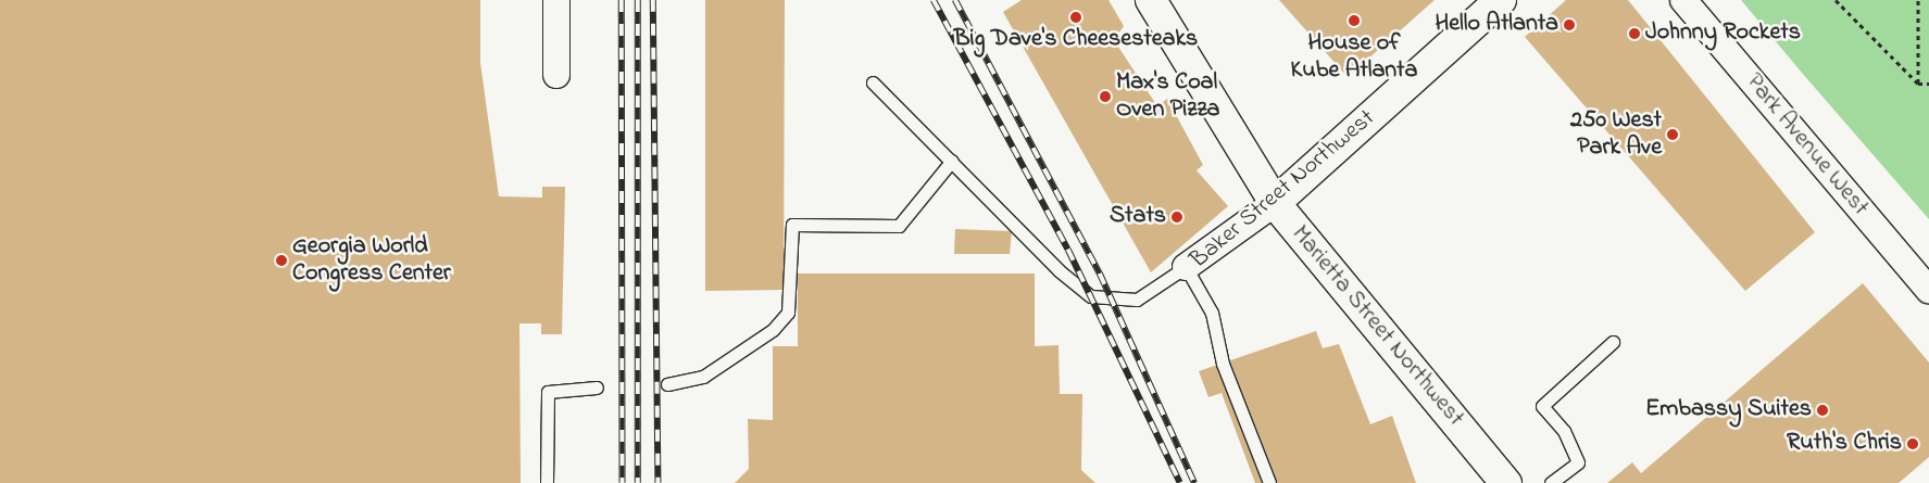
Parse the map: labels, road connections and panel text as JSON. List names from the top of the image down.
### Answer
{
  "streets": {
    "main road": ["Baker Street Northwest", "Marietta Street Northwest"],
    "street": ["Park Avenue West"]
  },
  "crossings": [
    ["Baker Street Northwest", "Marietta Street Northwest"]
  ],
  "places": [
    "Big Dave's Cheesesteaks",
    "House of Kube Atlanta",
    "Hello Atlanta",
    "Johnny Rockets",
    "Max's Coal Oven Pizza",
    "250 West Park Ave",
    "Stats",
    "Georgia World Congress Center",
    "Embassy Suites",
    "Ruth's Chris"
  ]
}
